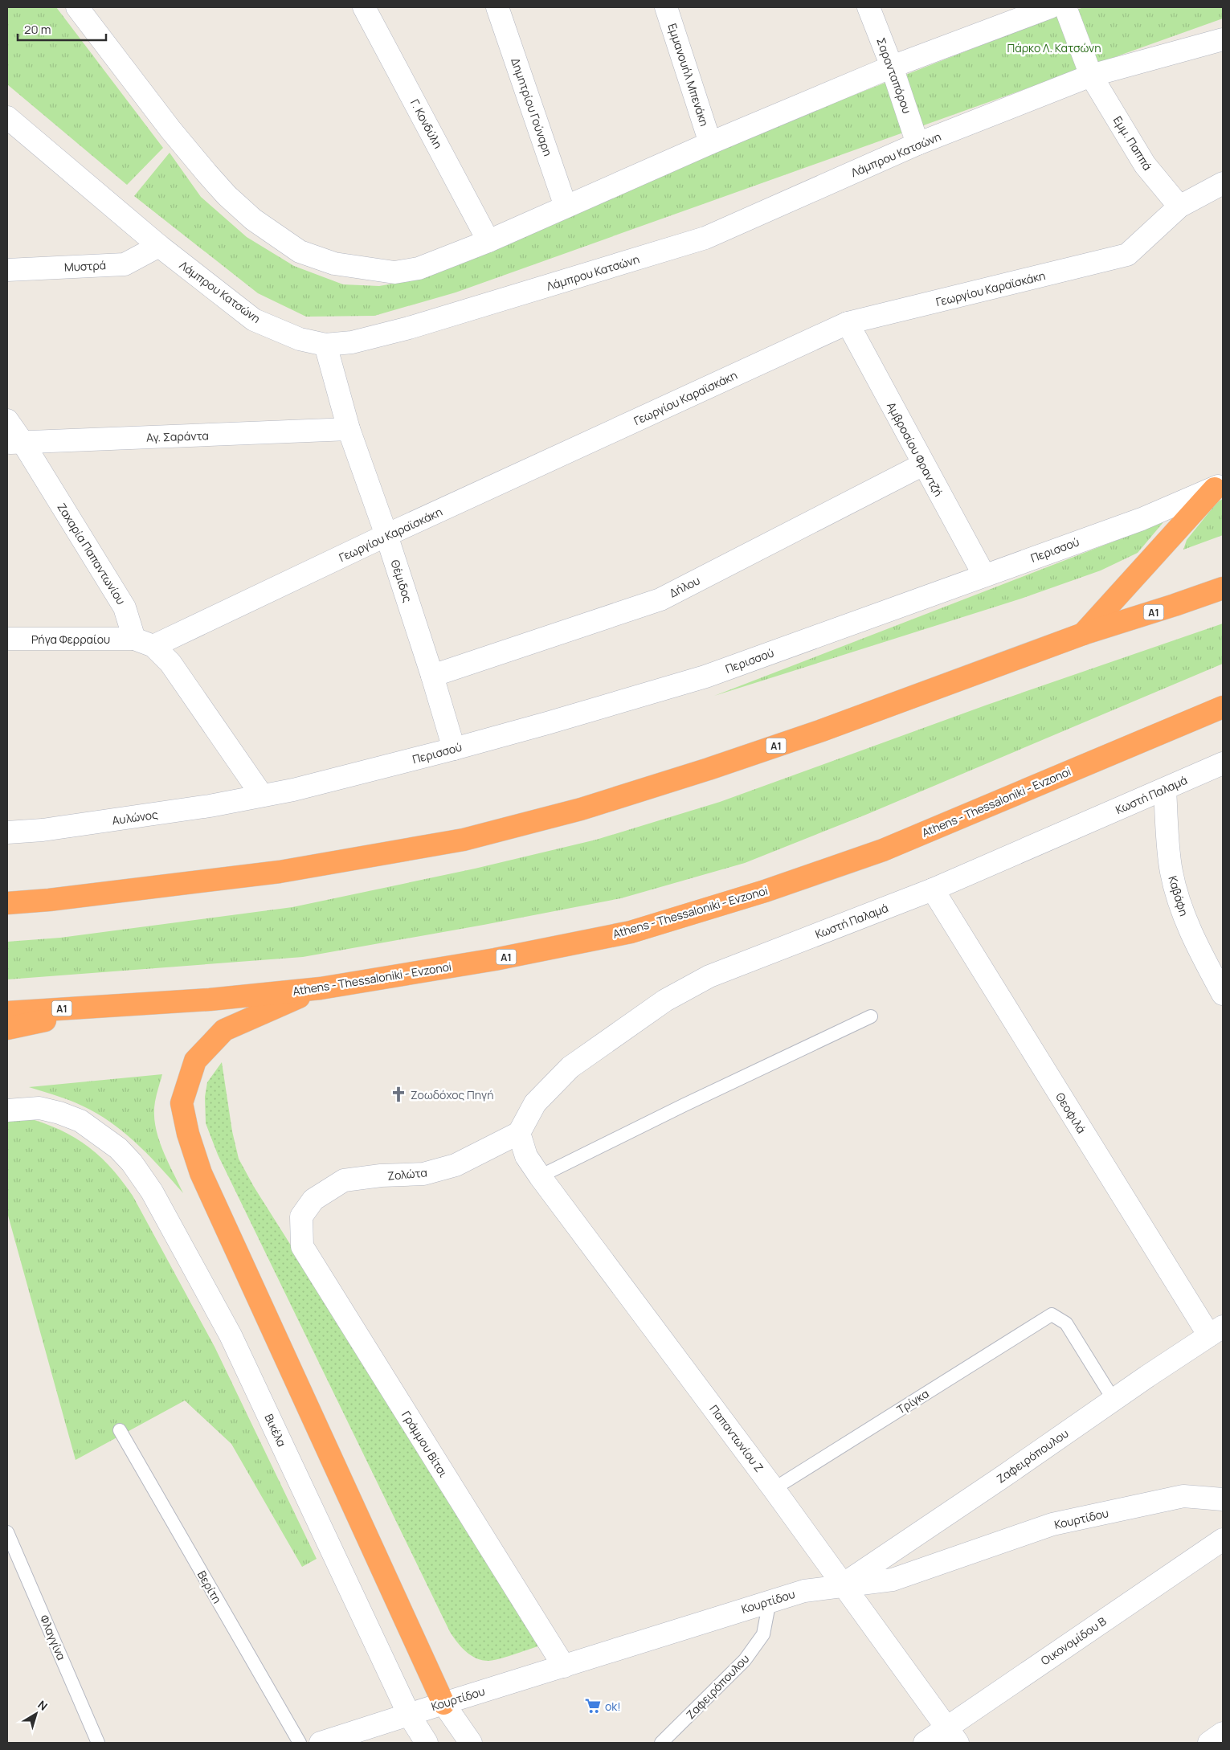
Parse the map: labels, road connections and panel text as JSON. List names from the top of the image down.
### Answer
{
  "streets": {
    "highway": ["Α1", "Athens - Thessaloniki - Evzonoi"],
    "street": [
      "Εμμανουήλ Μπενάκη",
      "Σαρανταπόρου",
      "Δημητρίου Γούναρη",
      "Γ. Κονδύλη",
      "Εμμ. Παππά",
      "Λάμπρου Κατσώνη",
      "Μυστρά",
      "Γεωργίου Καραϊσκάκη",
      "Αγ. Σαράντα",
      "Αμβροσίου Φραντζή",
      "Περισσού",
      "Ζαχαρία Παπαντωνίου",
      "Θέμιδος",
      "Δήλου",
      "Ρήγα Φερραίου",
      "Κωστή Παλαμά",
      "Αυλώνος",
      "Καβάφη",
      "Θεοφιλά",
      "Ζολώτα",
      "Βικέλα",
      "Παπαντωνίου Ζ",
      "Γράμμου Βίτσι",
      "Ζαφειρόπουλου",
      "Κουρτίδου",
      "Οικονομίδου Β"
    ],
    "lane": ["Τρίγκα", "Βερίτη", "Φλαγγίνα"]
  },
  "crossings": [
    ["Σαρανταπόρου", "Λάμπρου Κατσώνη"],
    ["Εμμ. Παππά", "Λάμπρου Κατσώνη"],
    ["Εμμ. Παππά", "Γεωργίου Καραϊσκάκη"],
    ["Λάμπρου Κατσώνη", "Μυστρά"],
    ["Λάμπρου Κατσώνη", "Θέμιδος"],
    ["Γεωργίου Καραϊσκάκη", "Αμβροσίου Φραντζή"],
    ["Γεωργίου Καραϊσκάκη", "Ζαχαρία Παπαντωνίου"],
    ["Γεωργίου Καραϊσκάκη", "Θέμιδος"],
    ["Γεωργίου Καραϊσκάκη", "Ρήγα Φερραίου"],
    ["Αγ. Σαράντα", "Ζαχαρία Παπαντωνίου"],
    ["Αγ. Σαράντα", "Θέμιδος"],
    ["Αμβροσίου Φραντζή", "Περισσού"],
    ["Αμβροσίου Φραντζή", "Δήλου"],
    ["Περισσού", "Ζαχαρία Παπαντωνίου"],
    ["Περισσού", "Θέμιδος"],
    ["Περισσού", "Αυλώνος"],
    ["Ζαχαρία Παπαντωνίου", "Ρήγα Φερραίου"],
    ["Ζαχαρία Παπαντωνίου", "Αυλώνος"],
    ["Θέμιδος", "Δήλου"],
    ["Κωστή Παλαμά", "Καβάφη"],
    ["Κωστή Παλαμά", "Θεοφιλά"],
    ["Κωστή Παλαμά", "Ζολώτα"],
    ["Κωστή Παλαμά", "Παπαντωνίου Ζ"],
    ["Θεοφιλά", "Ζαφειρόπουλου"],
    ["Ζολώτα", "Παπαντωνίου Ζ"],
    ["Ζολώτα", "Γράμμου Βίτσι"],
    ["Τρίγκα", "Παπαντωνίου Ζ"],
    ["Τρίγκα", "Ζαφειρόπουλου"],
    ["Βικέλα", "Κουρτίδου"],
    ["Παπαντωνίου Ζ", "Ζαφειρόπουλου"],
    ["Παπαντωνίου Ζ", "Κουρτίδου"],
    ["Παπαντωνίου Ζ", "Οικονομίδου Β"],
    ["Γράμμου Βίτσι", "Κουρτίδου"],
    ["Ζαφειρόπουλου", "Κουρτίδου"]
  ],
  "parks": ["Πάρκο Λ. Κατσώνη"],
  "places": {
    "church": ["Ζοωδόχος Πηγή"],
    "supermarket": ["ok!"]
  },
  "scale_bar": "20 m",
  "north": "top right"
}
